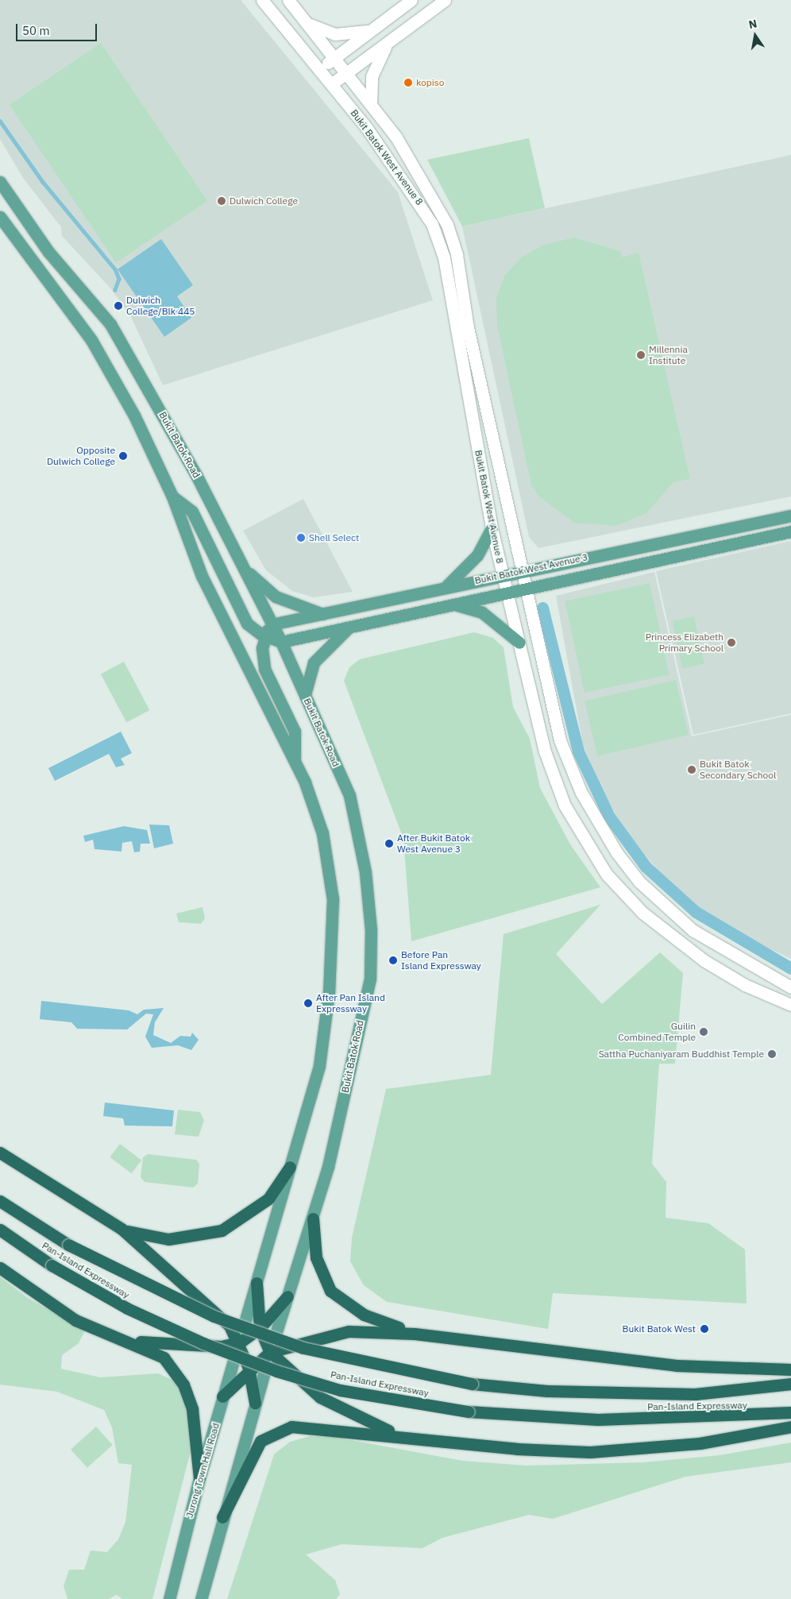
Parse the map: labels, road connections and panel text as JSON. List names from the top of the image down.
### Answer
{
  "streets": {
    "highway": ["Pan-Island Expressway"],
    "main road": ["Bukit Batok Road", "Bukit Batok West Avenue 3", "Jurong Town Hall Road"],
    "street": ["Bukit Batok West Avenue 8"]
  },
  "crossings": [
    ["Bukit Batok West Avenue 8", "Bukit Batok West Avenue 3"],
    ["Bukit Batok Road", "Bukit Batok West Avenue 3"]
  ],
  "places": [
    "kopiso",
    "Dulwich College",
    "Dulwich College/Blk 445",
    "Millennia Institute",
    "Opposite Dulwich College",
    "Shell Select",
    "Princess Elizabeth Primary School",
    "Bukit Batok Secondary School",
    "After Bukit Batok West Avenue 3",
    "Before Pan Island Expressway",
    "After Pan Island Expressway",
    "Guilin Combined Temple",
    "Sattha Puchaniyaram Buddhist Temple",
    "Bukit Batok West"
  ],
  "scale_bar": "50 m",
  "north": "top"
}
